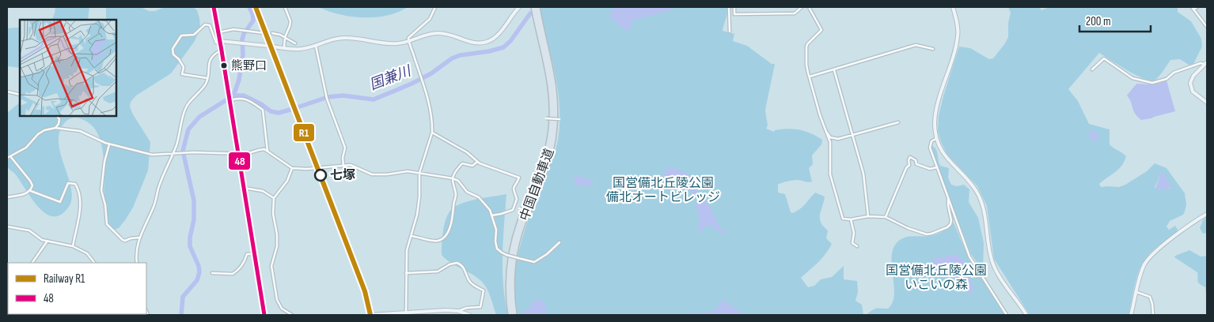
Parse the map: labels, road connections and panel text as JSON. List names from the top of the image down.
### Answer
{
  "streets": {
    "highway": ["中国自動車道"]
  },
  "water": ["国兼川"],
  "parks": ["国営備北丘陵公園 備北オートビレッジ", "国営備北丘陵公園 いこいの森"],
  "places": ["熊野口", "七塚"],
  "lines": ["rail line R1", "transit line 48"],
  "legend": ["Railway R1", "48"],
  "scale_bar": "200 m"
}
